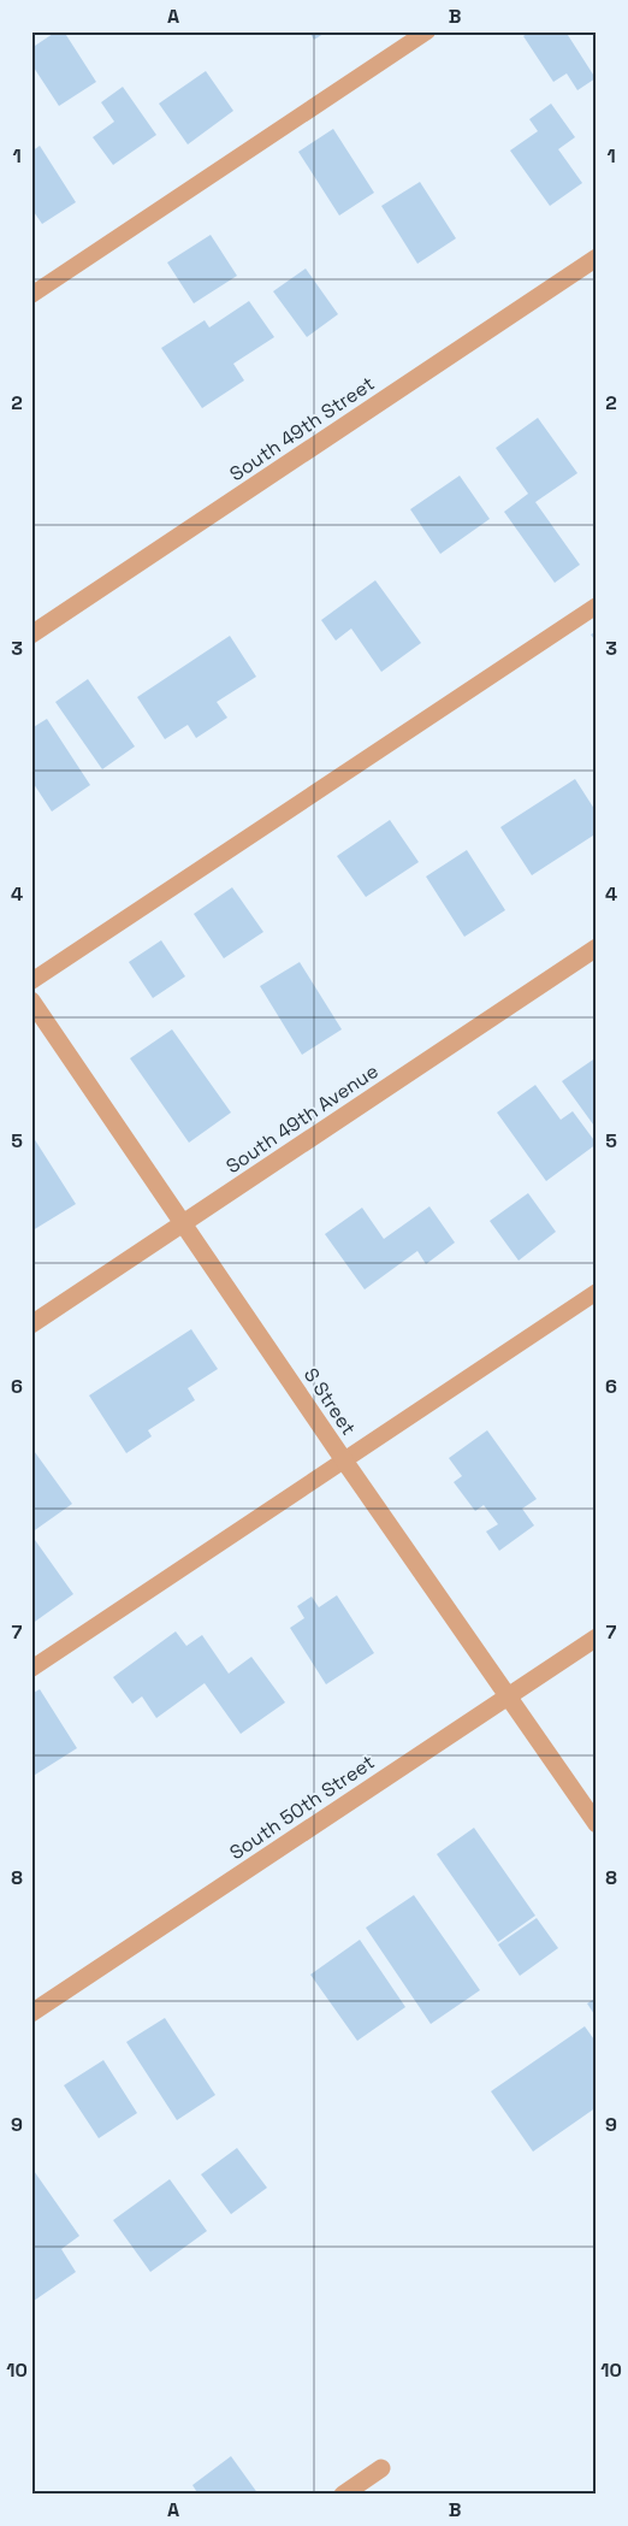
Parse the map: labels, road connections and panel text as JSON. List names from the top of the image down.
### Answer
{
  "streets": {
    "street": [
      "South 49th Street",
      "South 49th Avenue",
      "S Street",
      "South 50th Street"
    ]
  },
  "crossings": [
    ["South 49th Avenue", "S Street"],
    ["S Street", "South 50th Street"]
  ],
  "grid": {
    "columns": ["A", "B"],
    "rows": [
      "1",
      "2",
      "3",
      "4",
      "5",
      "6",
      "7",
      "8",
      "9",
      "10"
    ]
  }
}
